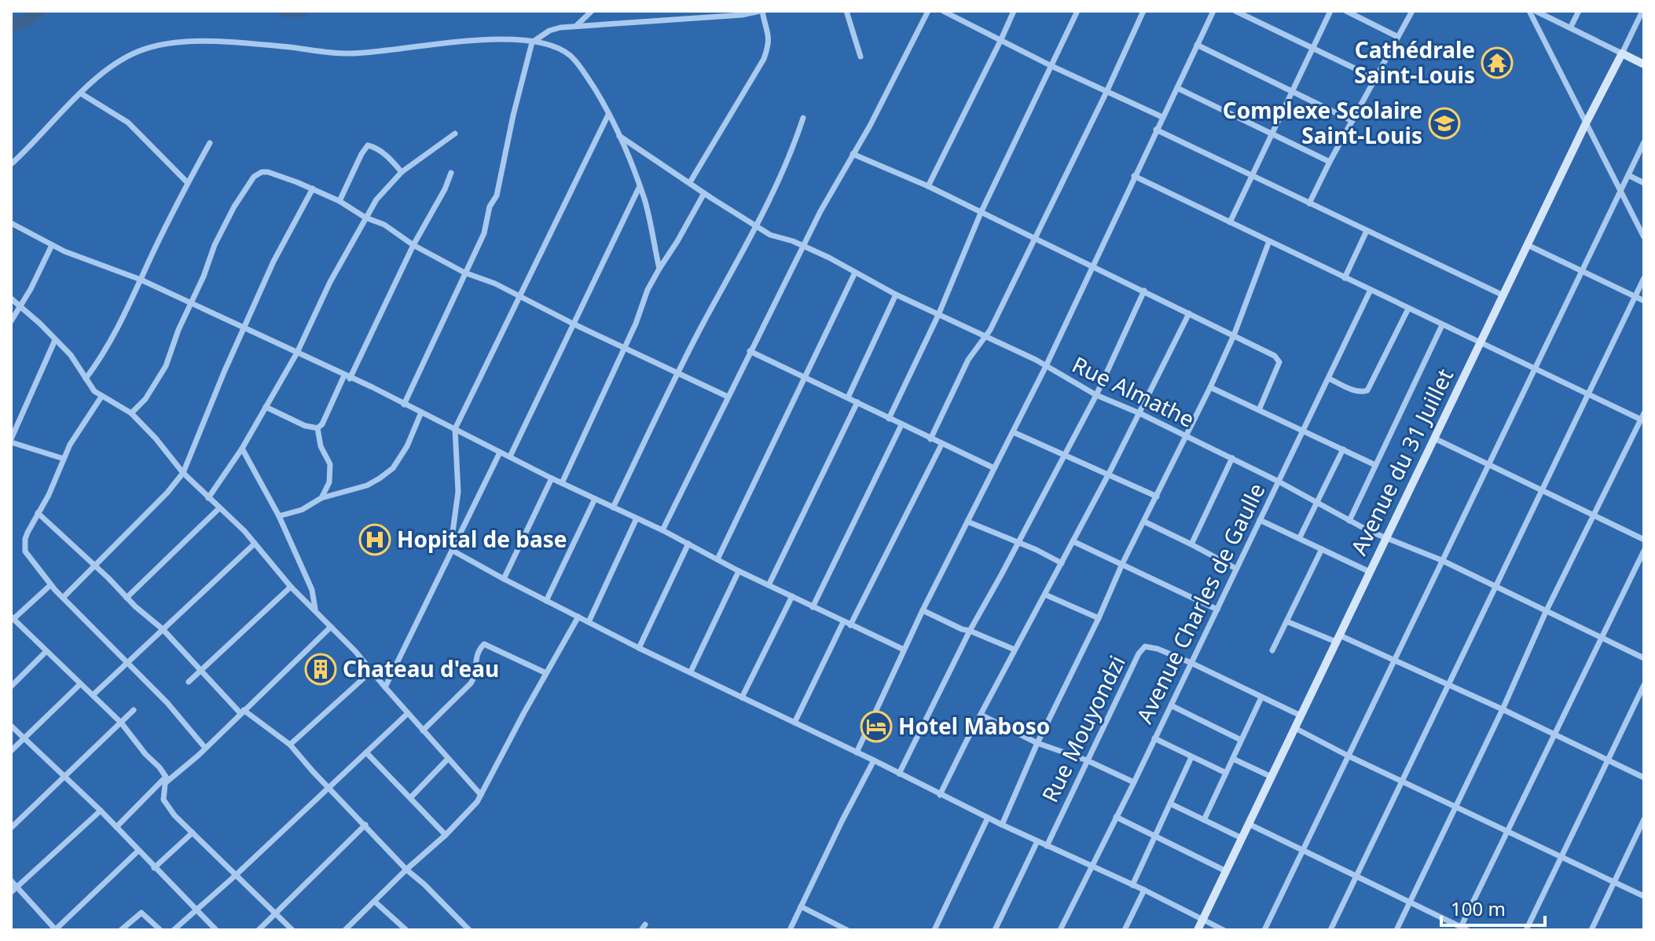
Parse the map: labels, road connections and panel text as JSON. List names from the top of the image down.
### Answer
{
  "streets": {
    "street": [
      "Rue Almathe",
      "Avenue du 31 Juillet",
      "Avenue Charles de Gaulle",
      "Rue Mouyondzi"
    ]
  },
  "crossings": [
    ["Rue Almathe", "Avenue du 31 Juillet"],
    ["Rue Almathe", "Avenue Charles de Gaulle"],
    ["Avenue du 31 Juillet", "Rue Mouyondzi"],
    ["Avenue Charles de Gaulle", "Rue Mouyondzi"]
  ],
  "places": {
    "temple": ["Cathédrale Saint-Louis"],
    "school or university": ["Complexe Scolaire Saint-Louis"],
    "hospital": ["Hopital de base"],
    "building": ["Chateau d'eau"],
    "hotel": ["Hotel Maboso"]
  },
  "scale_bar": "100 m"
}
